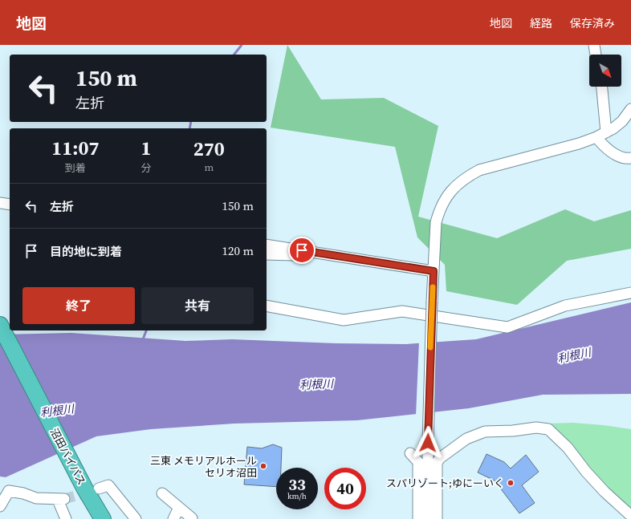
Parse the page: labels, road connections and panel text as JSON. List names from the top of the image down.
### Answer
{
  "streets": {
    "highway": ["沼田バイパス"]
  },
  "water": ["利根川"],
  "places": ["三東 メモリアルホール セリオ沼田", "スパリゾート;ゆにーいく"],
  "north": "bottom right",
  "page": {
    "header": "地図",
    "nav": ["地図", "経路", "保存済み"],
    "turn": ["150 m", "左折"],
    "eta": [
      "11:07",
      "到着",
      "1",
      "分",
      "270",
      "m"
    ],
    "list": [
      {
        "name": "左折",
        "value": "150 m"
      },
      {
        "name": "目的地に到着",
        "value": "120 m"
      }
    ],
    "buttons": ["終了", "共有"],
    "speed": "33 km/h",
    "limit": "40"
  }
}
